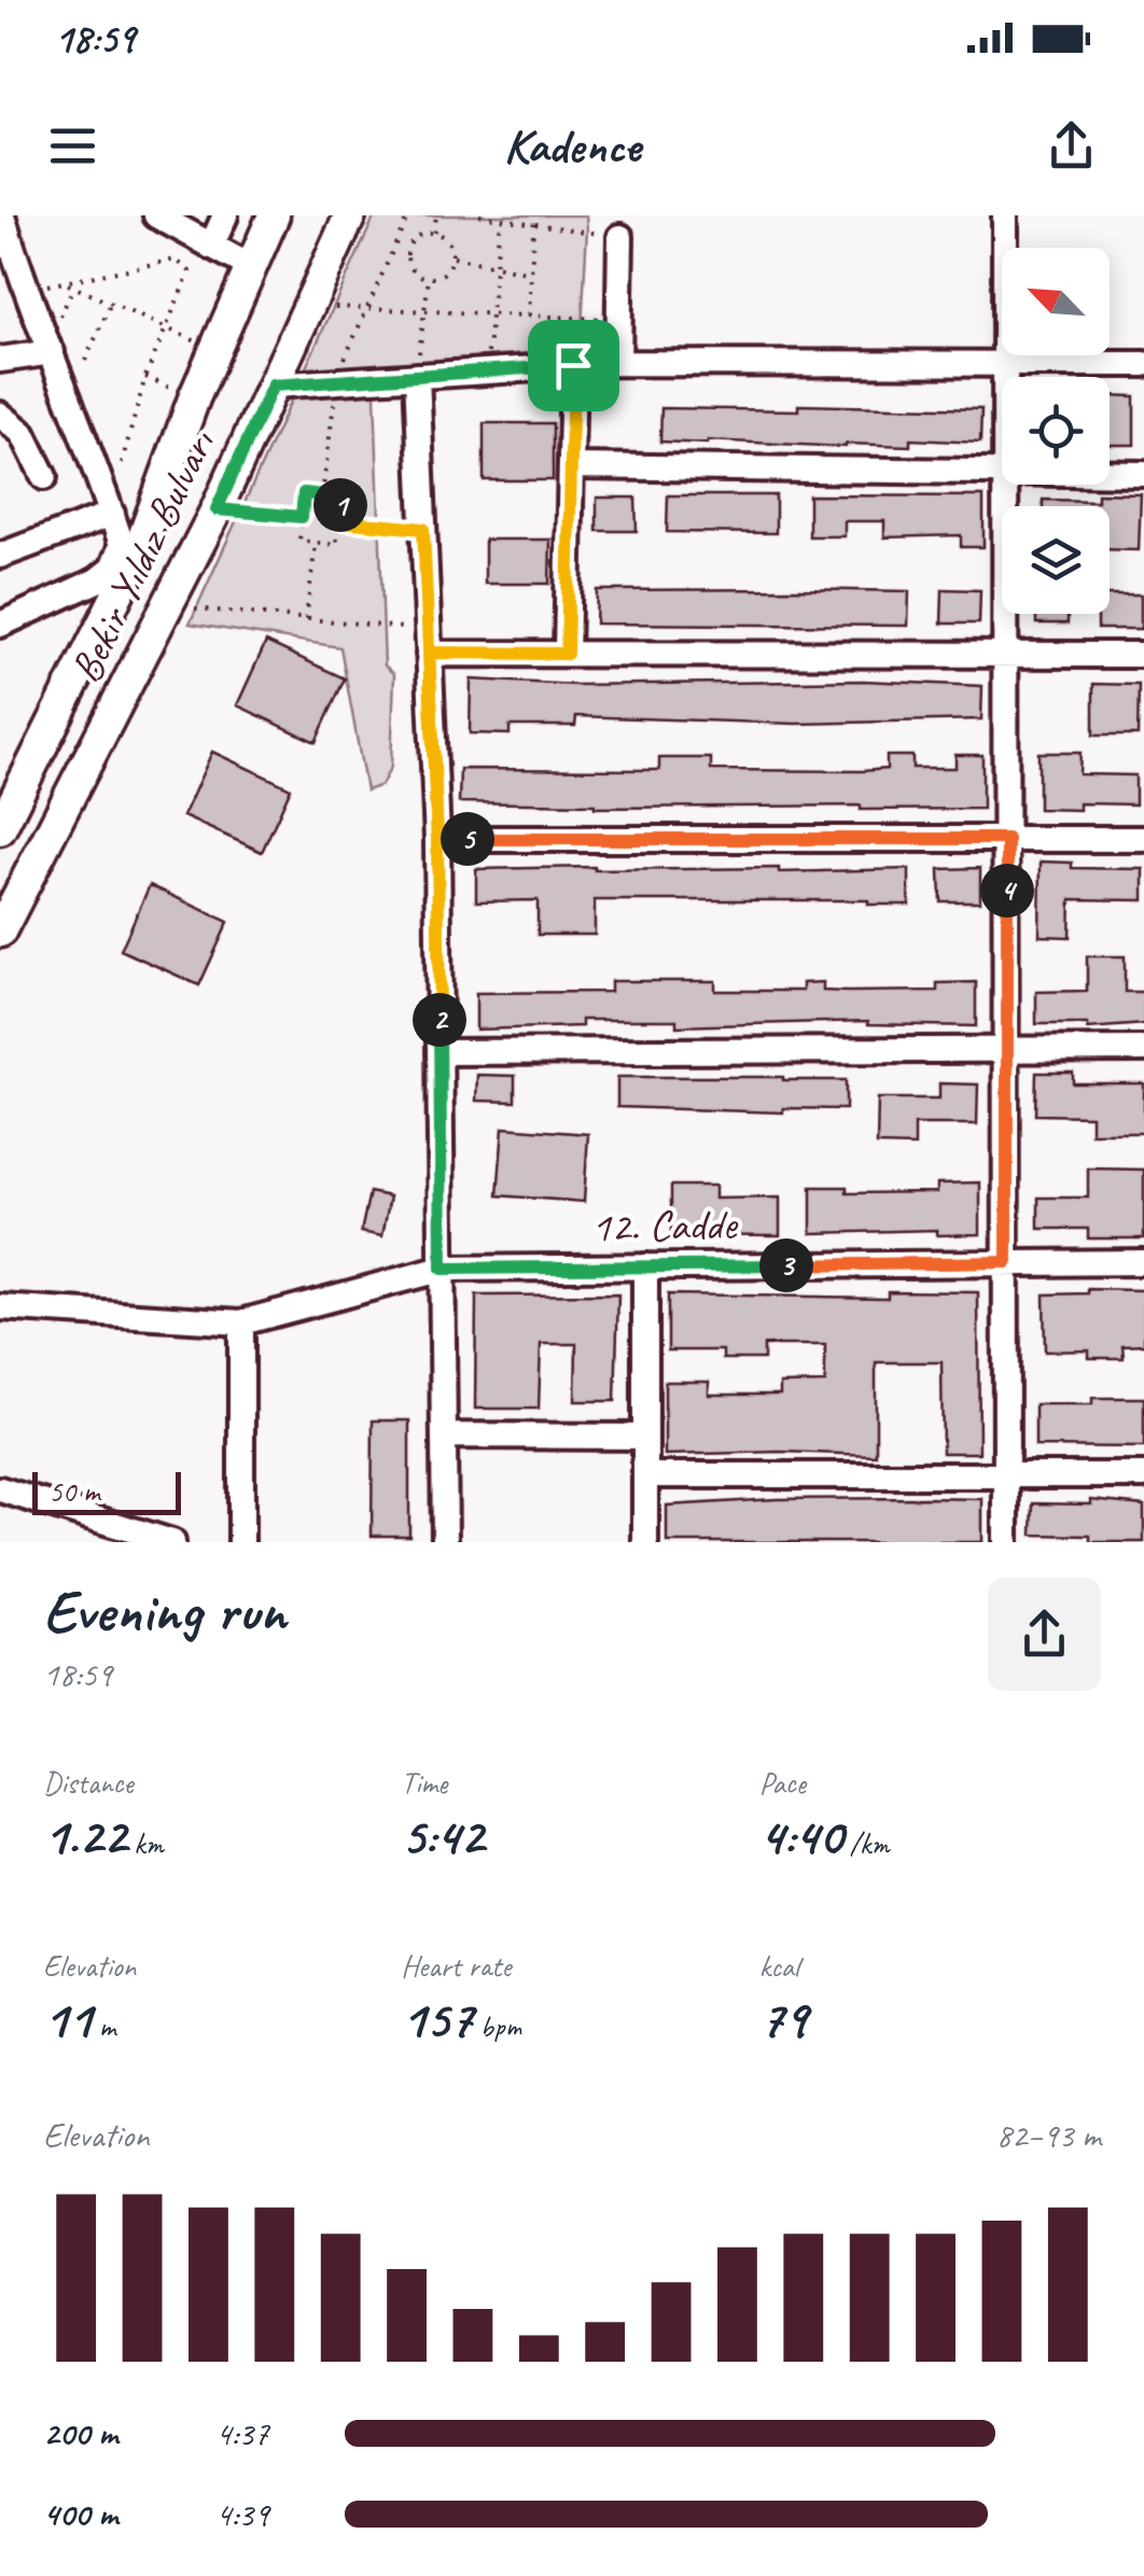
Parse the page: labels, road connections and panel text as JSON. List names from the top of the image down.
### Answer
{
  "streets": {
    "main road": ["Bekir Yıldız Bulvarı"],
    "street": ["12. Cadde"]
  },
  "scale_bar": "50 m",
  "north": "top left",
  "page": {
    "status": "18:59",
    "header": "Kadence",
    "pins": [
      "1",
      "5",
      "4",
      "2",
      "3"
    ],
    "scale": "50 m",
    "heading": ["Evening run", "18:59"],
    "stats": [
      ["Distance", "1.22 km"],
      ["Time", "5:42"],
      ["Pace", "4:40 /km"],
      ["Elevation", "11 m"],
      ["Heart rate", "157 bpm"],
      ["kcal", "79"]
    ],
    "chart": ["Elevation", "82–93 m"],
    "list": [
      {
        "name": "200 m",
        "note": "4:37"
      },
      {
        "name": "400 m",
        "note": "4:39"
      }
    ]
  }
}
